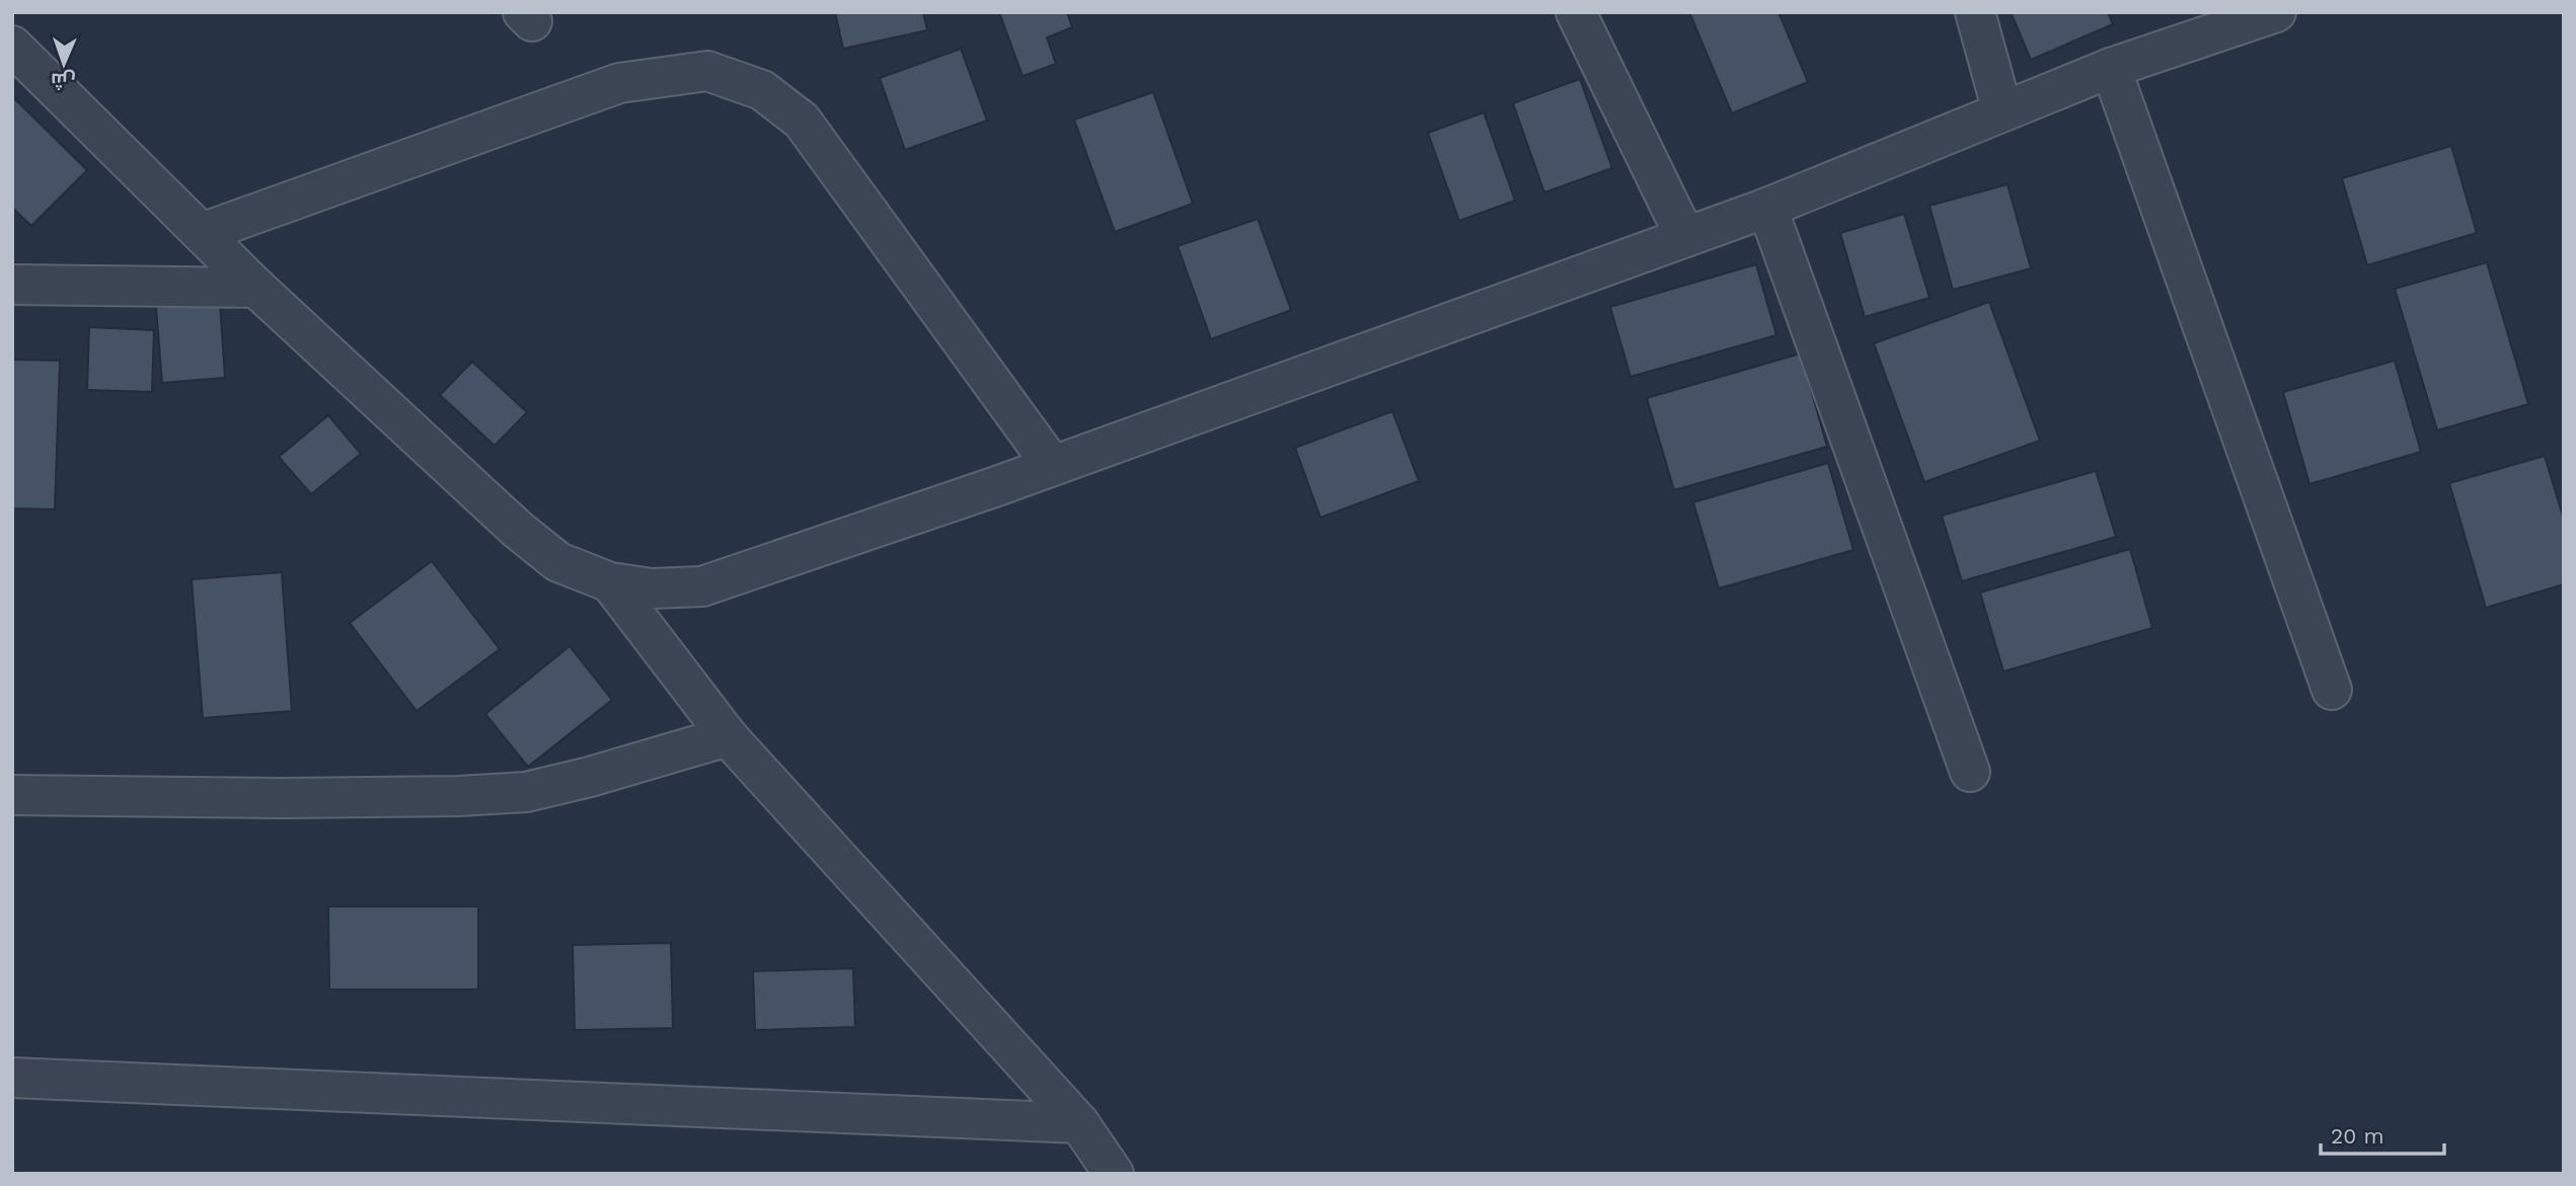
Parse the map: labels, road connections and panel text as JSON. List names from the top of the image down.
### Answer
{
  "scale_bar": "20 m",
  "north": "bottom"
}
